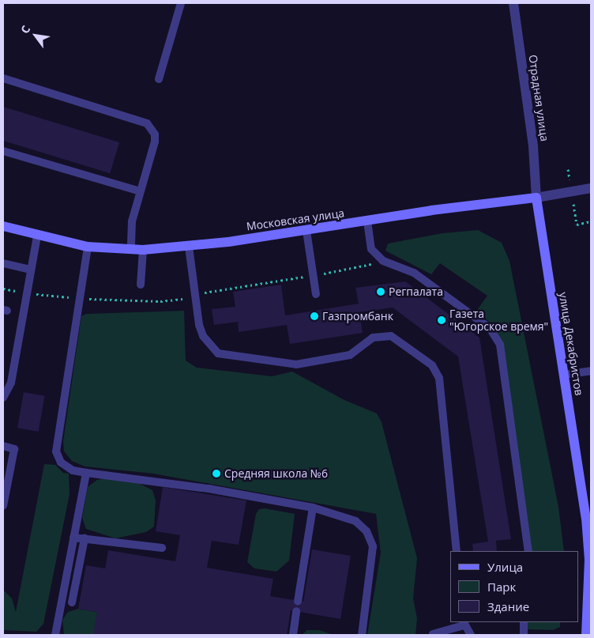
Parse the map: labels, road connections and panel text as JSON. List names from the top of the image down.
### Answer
{
  "streets": {
    "main road": ["Московская улица", "улица Декабристов"],
    "street": ["Отрадная улица"]
  },
  "crossings": [
    ["Отрадная улица", "Московская улица"],
    ["Отрадная улица", "улица Декабристов"],
    ["Московская улица", "улица Декабристов"]
  ],
  "places": [
    "Регпалата",
    "Газпромбанк",
    "Газета \"Югорское время\"",
    "Средняя школа №6"
  ],
  "legend": ["Улица", "Парк", "Здание"],
  "north": "top left"
}
